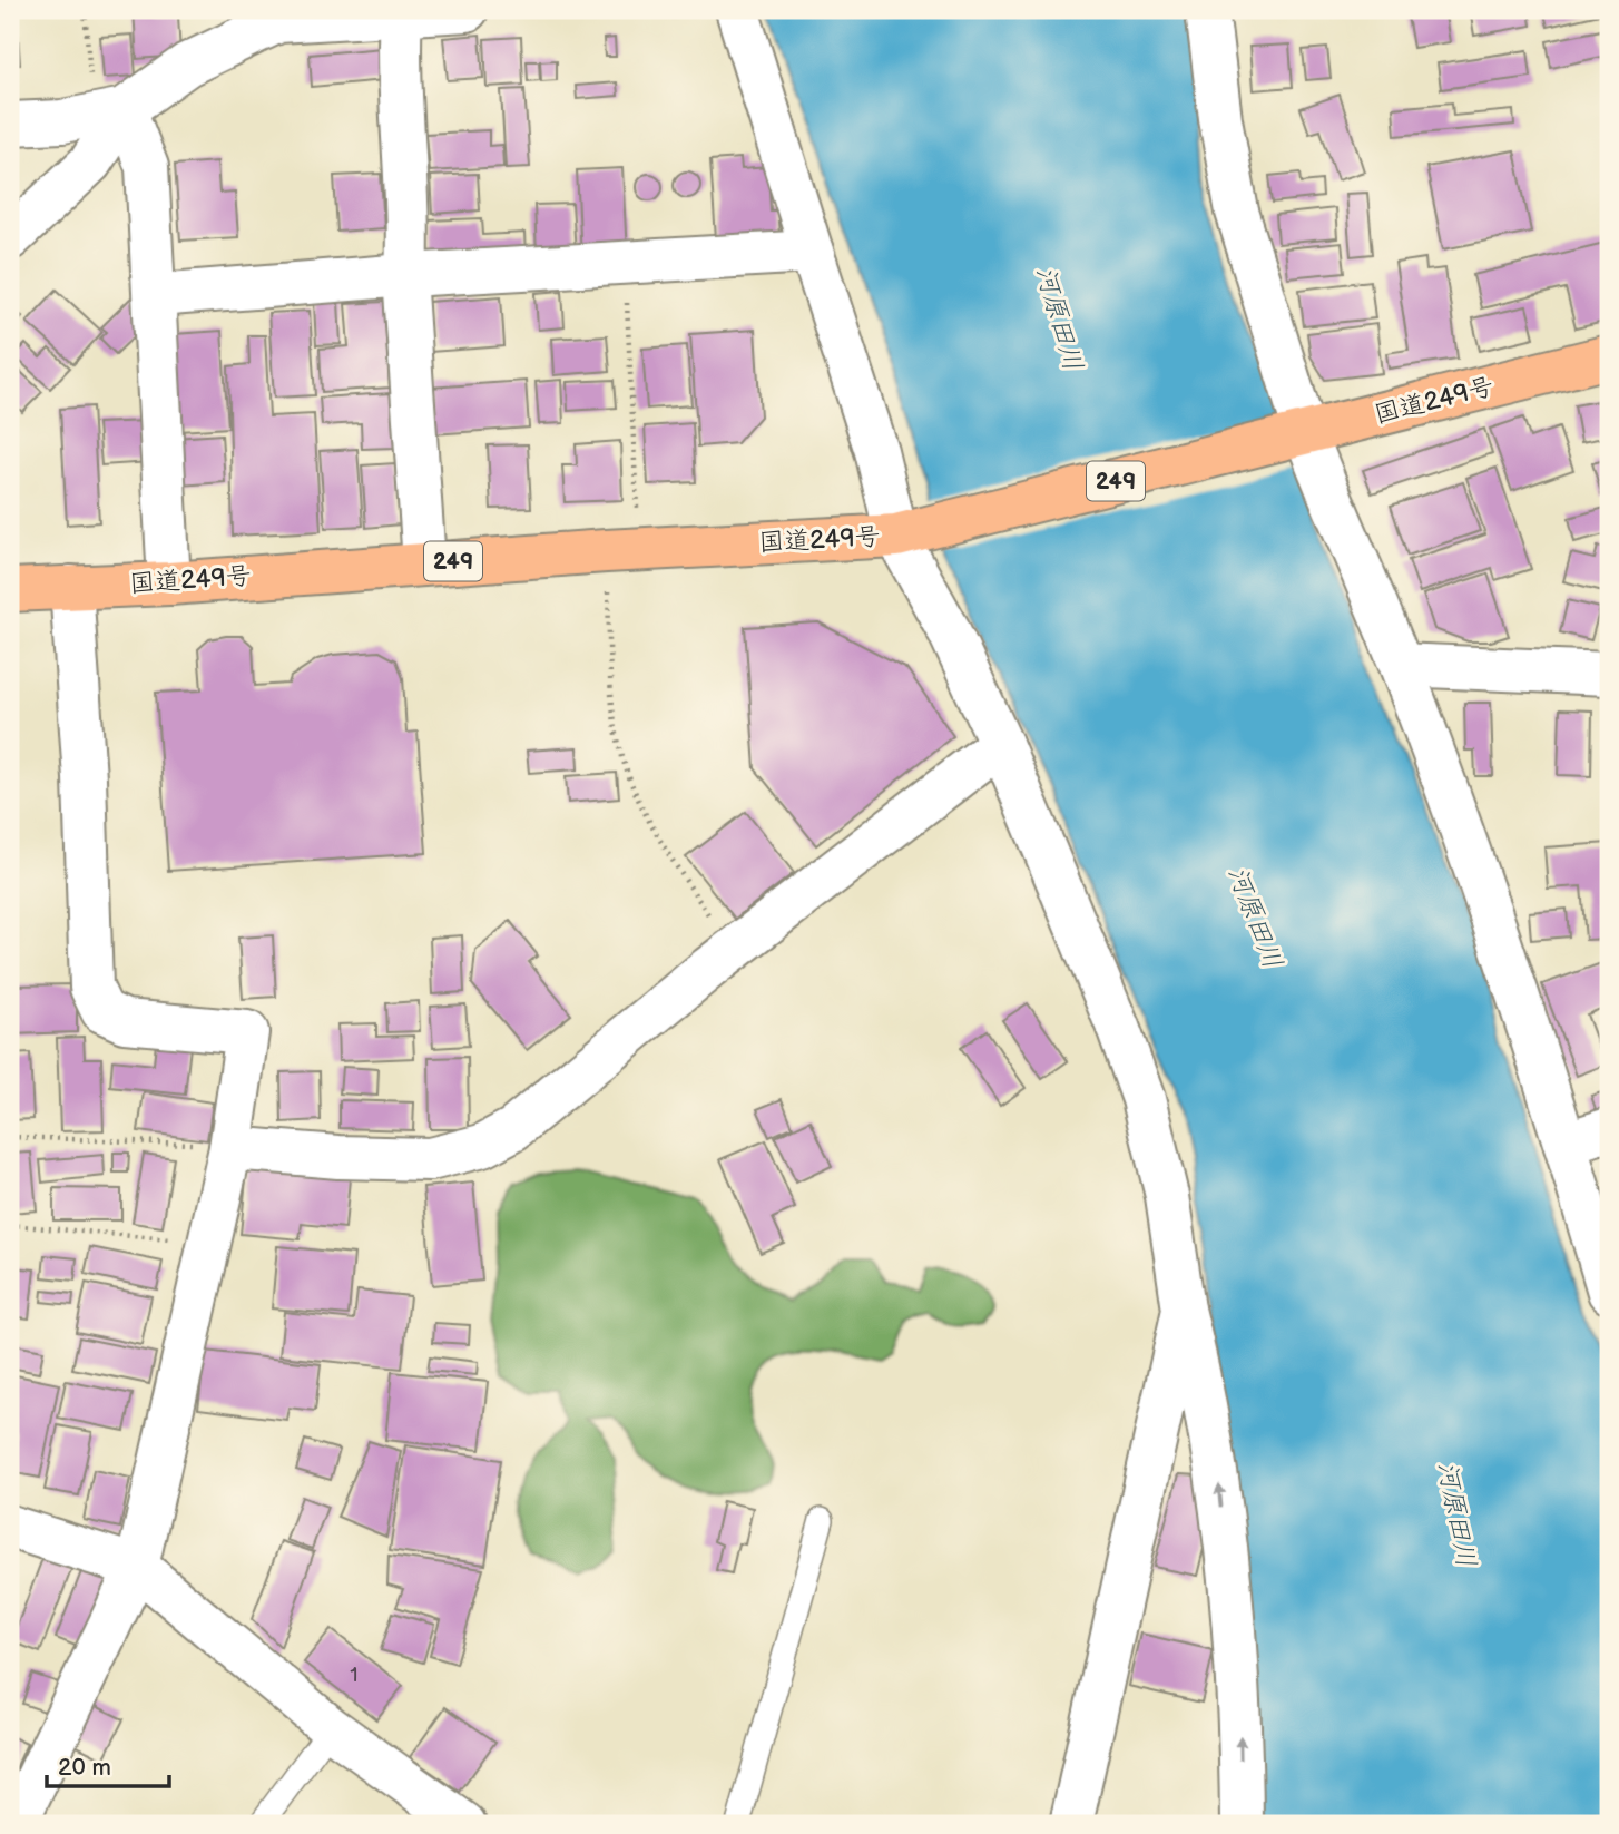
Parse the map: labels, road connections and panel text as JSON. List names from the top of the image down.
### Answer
{
  "streets": {
    "highway": ["国道249号", "249"]
  },
  "water": ["河原田川"],
  "house_numbers": ["1"],
  "scale_bar": "20 m"
}
